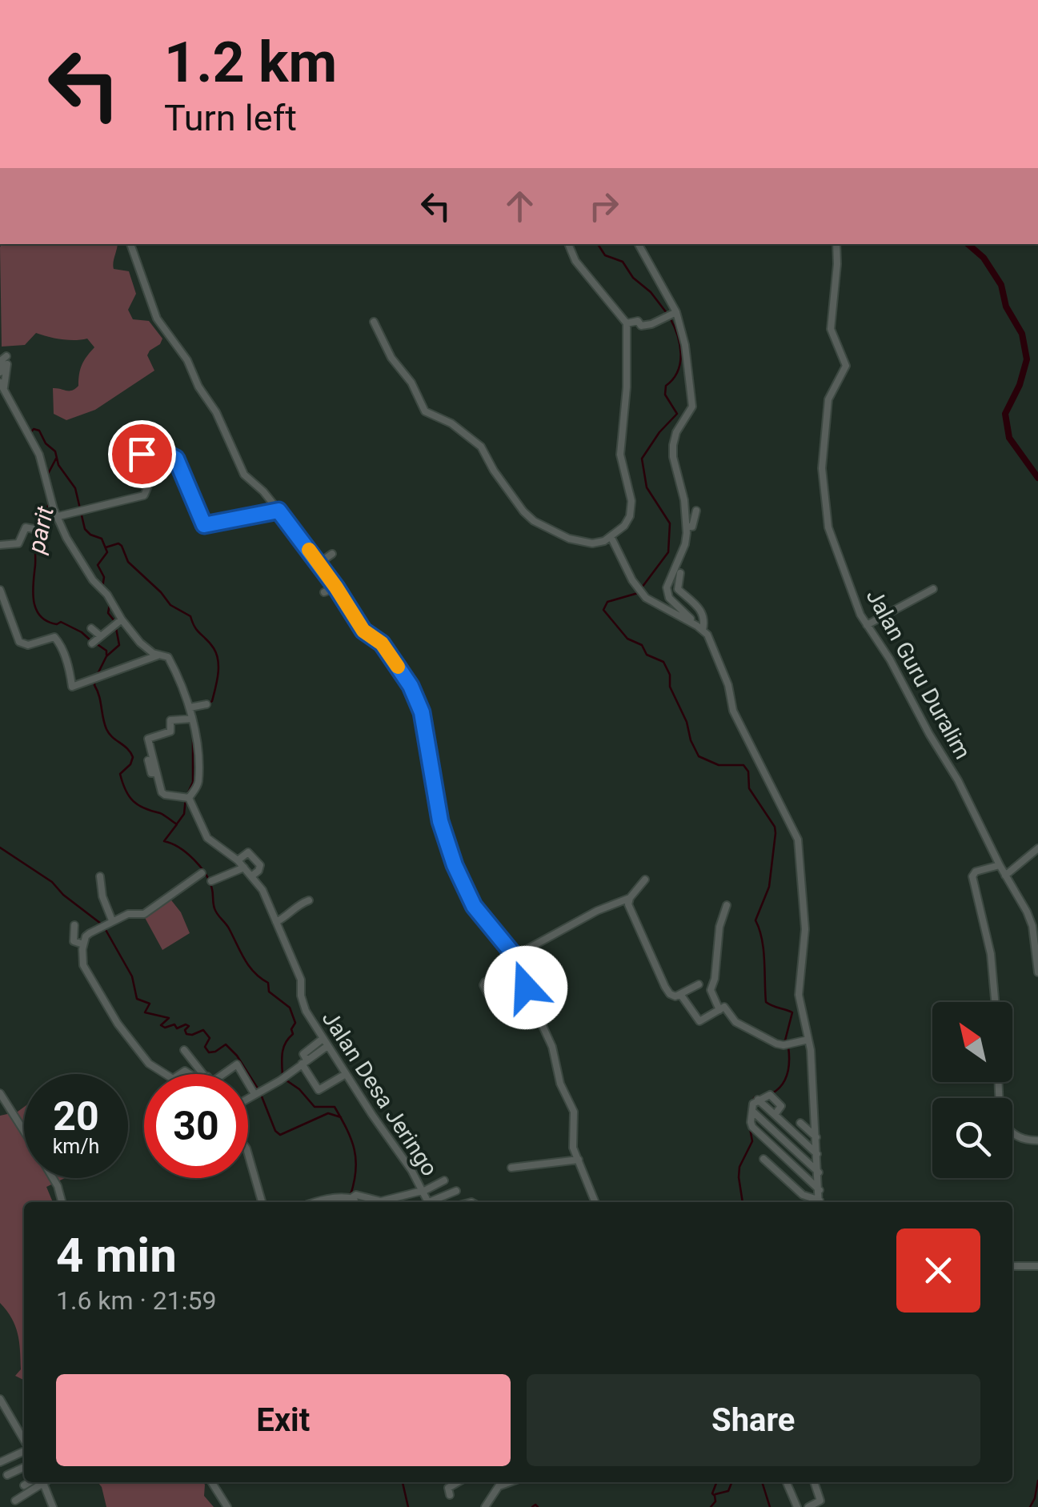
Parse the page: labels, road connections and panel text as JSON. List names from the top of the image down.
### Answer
{
  "streets": {
    "street": ["Jalan Guru Duralim", "Jalan Desa Jeringo"]
  },
  "water": ["parit"],
  "north": "top left",
  "page": {
    "turn": ["1.2 km", "Turn left"],
    "speed": "20 km/h",
    "limit": "30",
    "heading": ["4 min", "1.6 km · 21:59"],
    "buttons": ["Exit", "Share"]
  }
}
